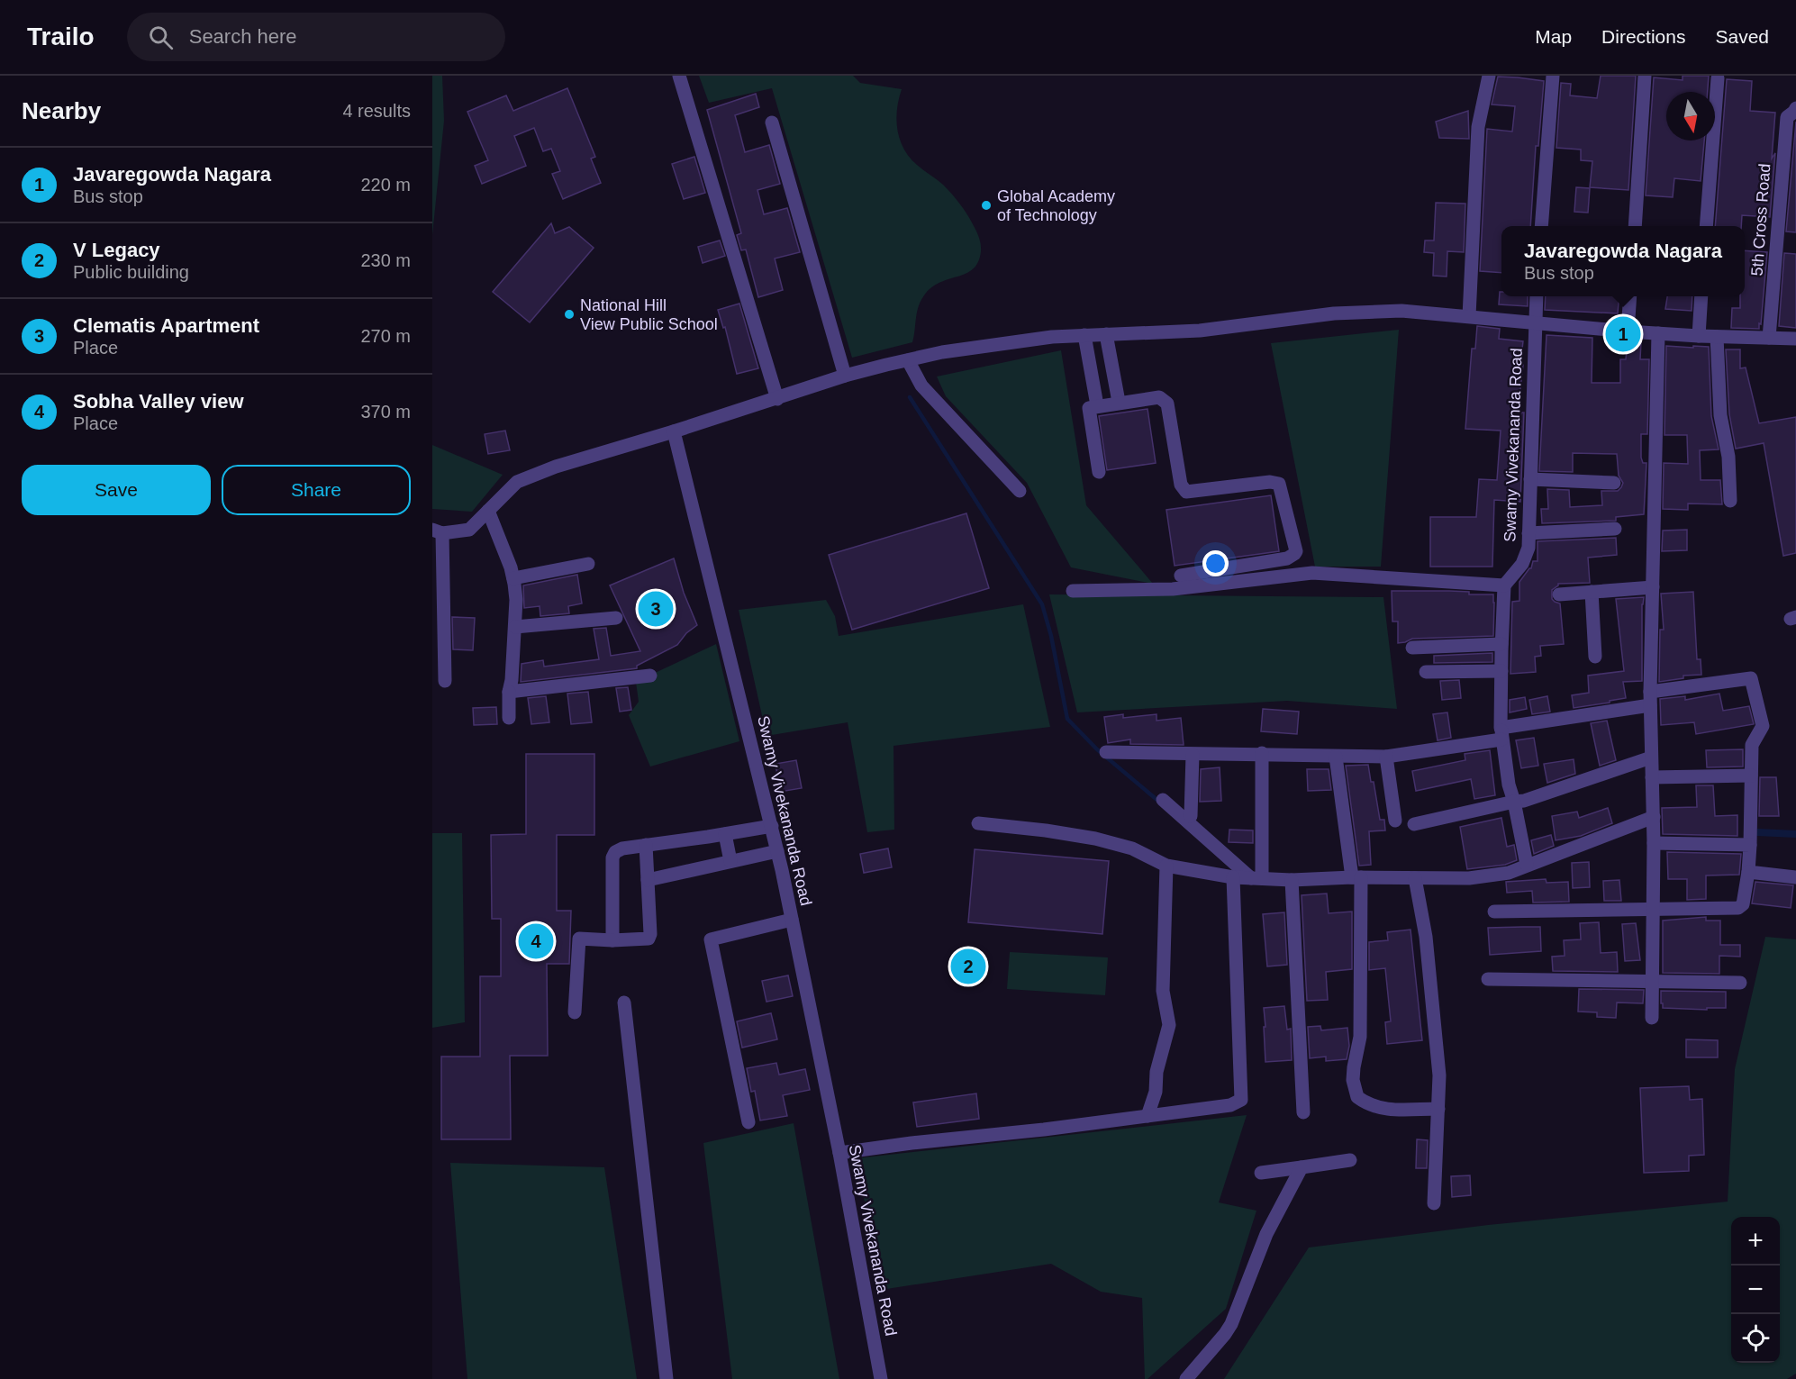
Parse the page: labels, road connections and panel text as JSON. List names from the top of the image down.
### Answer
{
  "streets": {
    "street": ["5th Cross Road", "Swamy Vivekananda Road"]
  },
  "places": ["Global Academy of Technology", "National Hill View Public School"],
  "north": "bottom",
  "page": {
    "header": "Trailo",
    "search": "Search here",
    "nav": ["Map", "Directions", "Saved"],
    "heading": ["Nearby", "4 results"],
    "list": [
      {
        "mark": "1",
        "name": "Javaregowda Nagara",
        "note": "Bus stop",
        "value": "220 m"
      },
      {
        "mark": "2",
        "name": "V Legacy",
        "note": "Public building",
        "value": "230 m"
      },
      {
        "mark": "3",
        "name": "Clematis Apartment",
        "note": "Place",
        "value": "270 m"
      },
      {
        "mark": "4",
        "name": "Sobha Valley view",
        "note": "Place",
        "value": "370 m"
      }
    ],
    "popup": ["Javaregowda Nagara", "Bus stop"],
    "pins": [
      "1",
      "3",
      "4",
      "2"
    ],
    "buttons": ["Save", "Share"],
    "map_buttons": ["+", "−"]
  }
}
